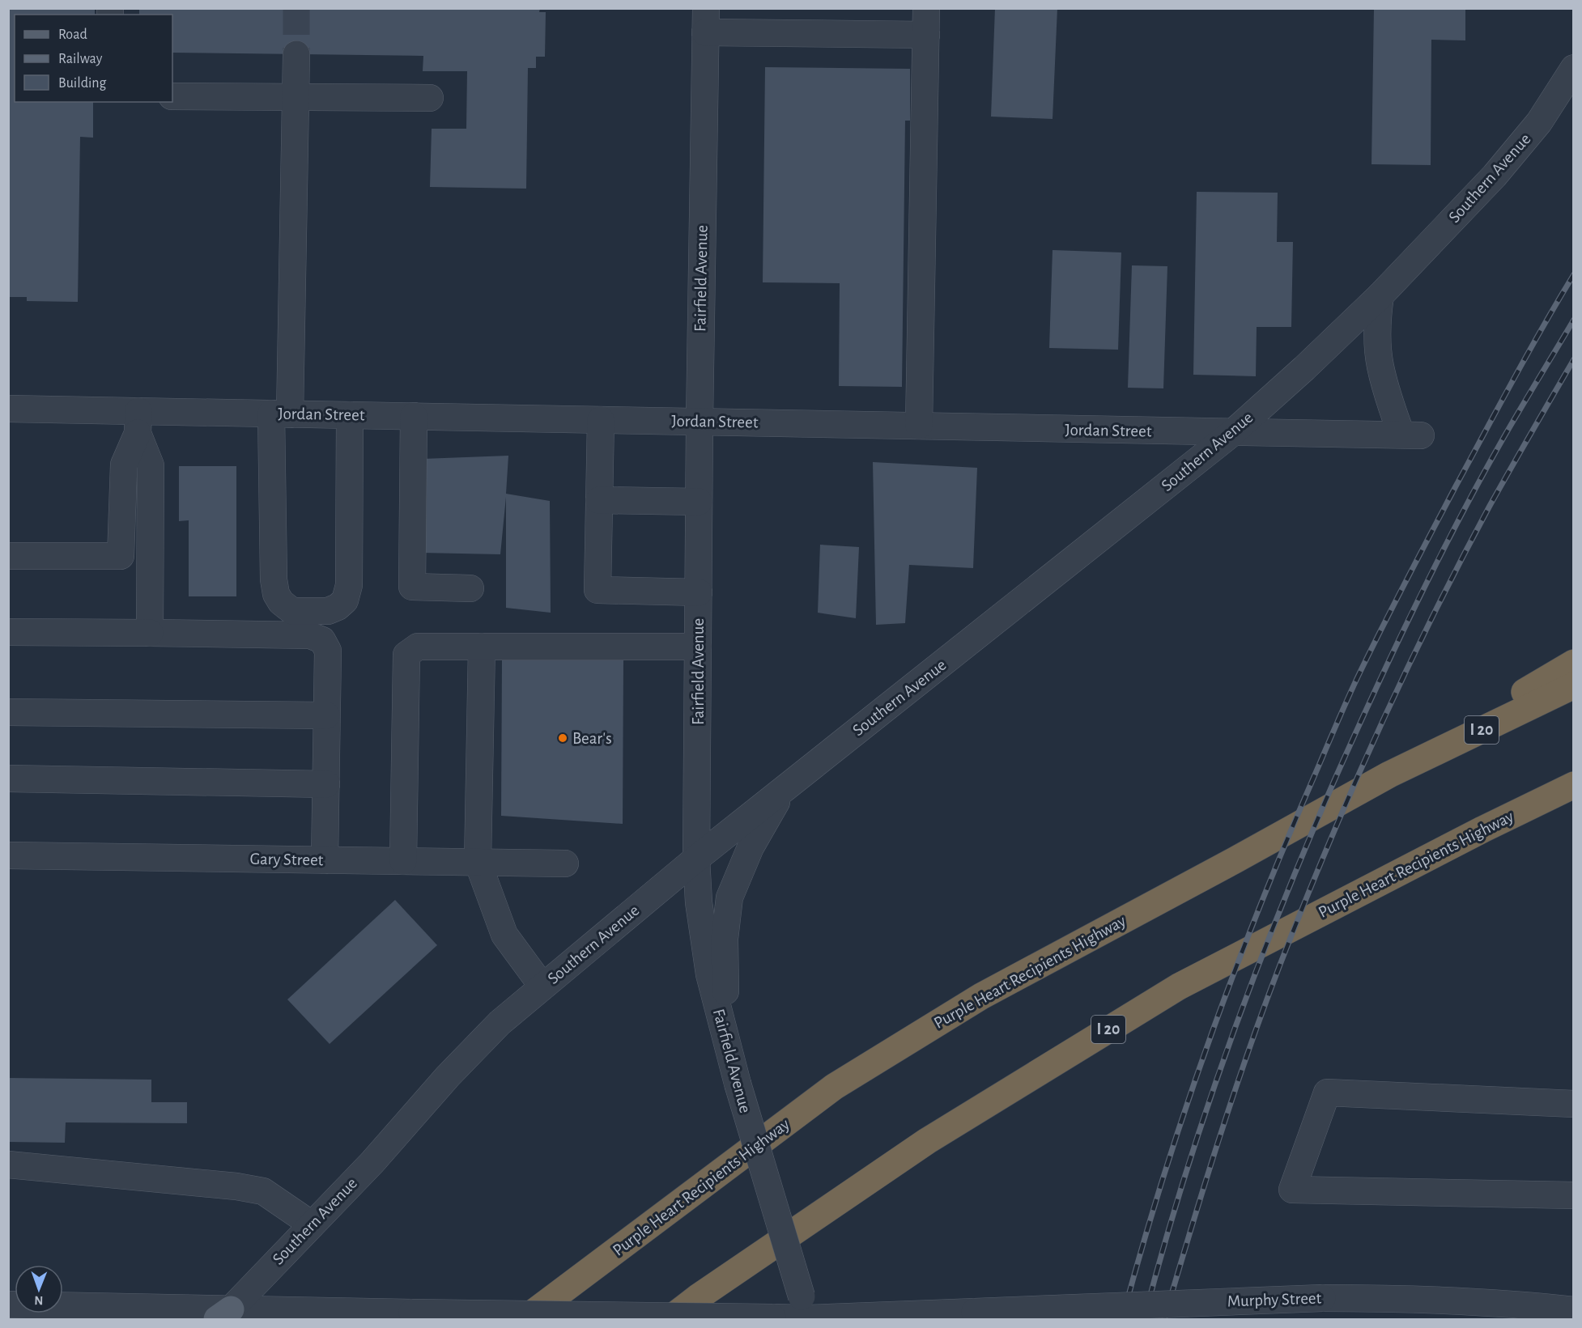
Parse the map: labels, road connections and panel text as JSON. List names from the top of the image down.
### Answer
{
  "streets": {
    "highway": ["I 20", "Purple Heart Recipients Highway"],
    "street": [
      "Southern Avenue",
      "Fairfield Avenue",
      "Jordan Street",
      "Gary Street",
      "Murphy Street"
    ]
  },
  "crossings": [
    ["Southern Avenue", "Fairfield Avenue"],
    ["Southern Avenue", "Jordan Street"],
    ["Southern Avenue", "Murphy Street"],
    ["Fairfield Avenue", "Jordan Street"],
    ["Fairfield Avenue", "Murphy Street"]
  ],
  "places": ["Bear's"],
  "legend": ["Road", "Railway", "Building"],
  "north": "bottom"
}
